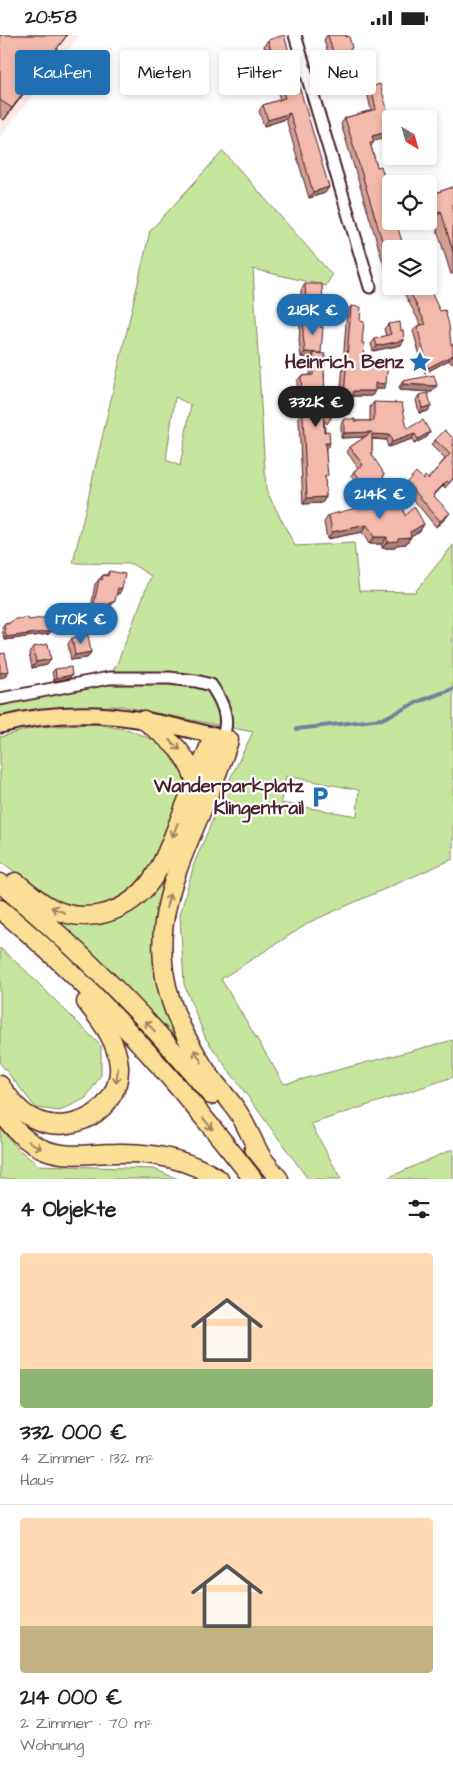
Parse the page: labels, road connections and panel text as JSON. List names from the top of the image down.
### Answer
{
  "places": {
    "place": ["Heinrich Benz"],
    "parking": ["Wanderparkplatz Klingentrail"]
  },
  "north": "bottom right",
  "page": {
    "status": "20:58",
    "chip": [
      "Kaufen",
      "Mieten",
      "Filter",
      "Neu"
    ],
    "price": [
      "218K €",
      "332K €",
      "214K €",
      "170K €"
    ],
    "heading": "4 Objekte",
    "list": [
      {
        "name": "332 000 €",
        "note": "4 Zimmer · 132 m² · Haus"
      },
      {
        "name": "214 000 €",
        "note": "2 Zimmer · 70 m² · Wohnung"
      }
    ]
  }
}
